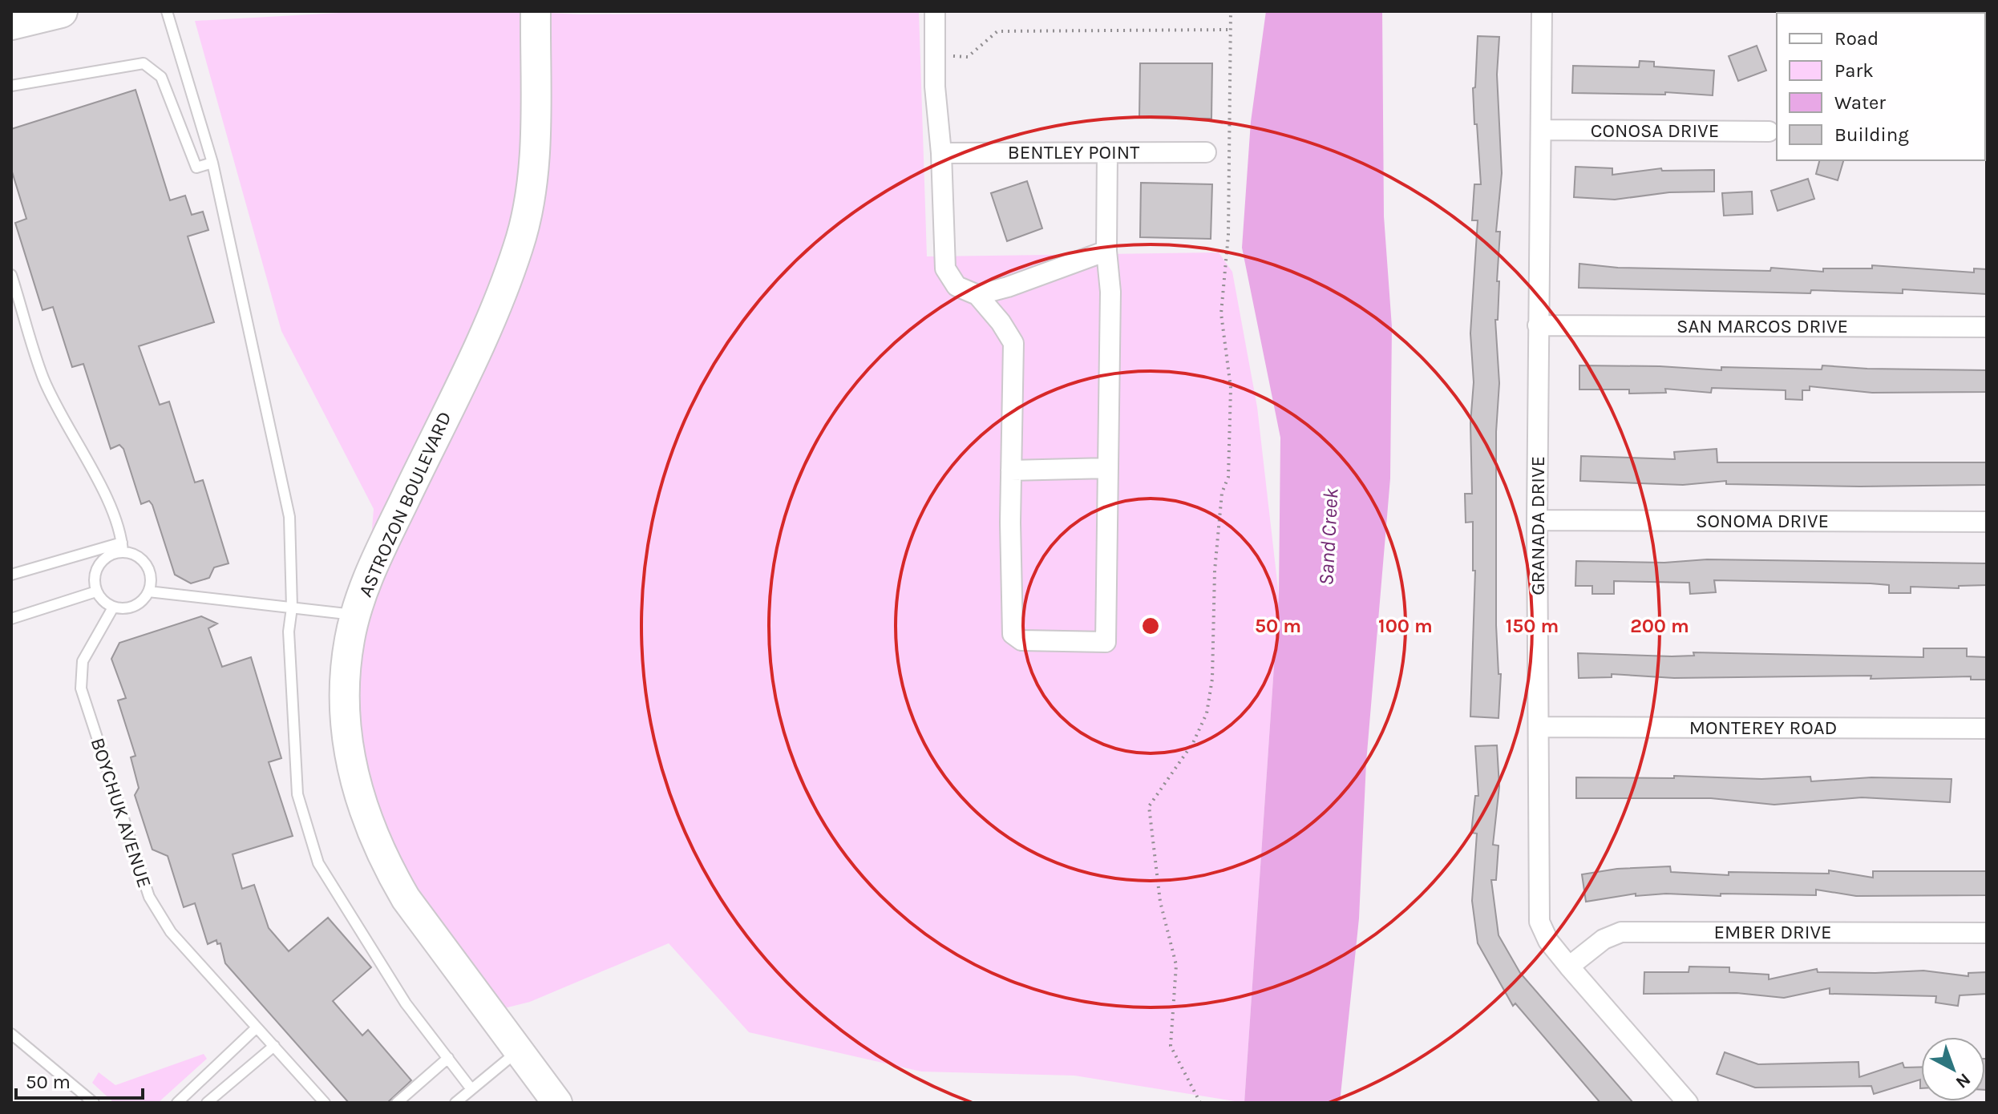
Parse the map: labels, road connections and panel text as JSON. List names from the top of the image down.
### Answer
{
  "streets": {
    "main road": ["ASTROZON BOULEVARD"],
    "street": [
      "CONOSA DRIVE",
      "BENTLEY POINT",
      "SAN MARCOS DRIVE",
      "SONOMA DRIVE",
      "GRANADA DRIVE",
      "MONTEREY ROAD",
      "EMBER DRIVE"
    ],
    "lane": ["BOYCHUK AVENUE"]
  },
  "crossings": [
    ["CONOSA DRIVE", "GRANADA DRIVE"],
    ["SAN MARCOS DRIVE", "GRANADA DRIVE"],
    ["SONOMA DRIVE", "GRANADA DRIVE"],
    ["GRANADA DRIVE", "MONTEREY ROAD"],
    ["GRANADA DRIVE", "EMBER DRIVE"]
  ],
  "water": ["Sand Creek"],
  "legend": [
    "Road",
    "Park",
    "Water",
    "Building"
  ],
  "scale_bar": "50 m",
  "north": "bottom right",
  "rings": [
    "50 m",
    "100 m",
    "150 m",
    "200 m"
  ]
}
